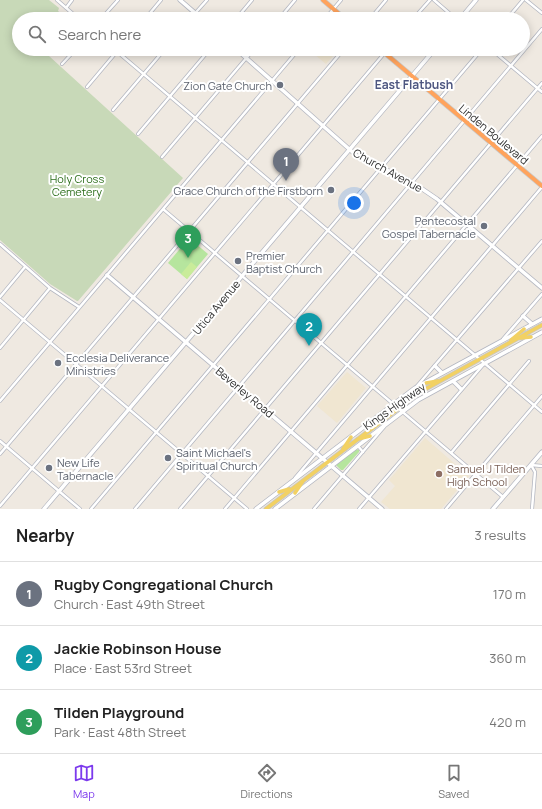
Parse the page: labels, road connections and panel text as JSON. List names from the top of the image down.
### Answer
{
  "streets": {
    "highway": ["Linden Boulevard"],
    "main road": [
      "Church Avenue",
      "Utica Avenue",
      "Beverley Road",
      "Kings Highway"
    ]
  },
  "crossings": [
    ["Linden Boulevard", "Utica Avenue"],
    ["Church Avenue", "Utica Avenue"],
    ["Utica Avenue", "Beverley Road"],
    ["Beverley Road", "Kings Highway"]
  ],
  "districts": ["East Flatbush"],
  "parks": ["Holy Cross Cemetery"],
  "places": [
    "Zion Gate Church",
    "Grace Church of the Firstborn",
    "Pentecostal Gospel Tabernacle",
    "Premier Baptist Church",
    "Ecclesia Deliverance Ministries",
    "Saint Michael's Spiritual Church",
    "New Life Tabernacle",
    "Samuel J Tilden High School"
  ],
  "page": {
    "search": "Search here",
    "pins": ["1", "3", "2"],
    "heading": ["Nearby", "3 results"],
    "list": [
      {
        "mark": "1",
        "name": "Rugby Congregational Church",
        "note": "Church · East 49th Street",
        "value": "170 m"
      },
      {
        "mark": "2",
        "name": "Jackie Robinson House",
        "note": "Place · East 53rd Street",
        "value": "360 m"
      },
      {
        "mark": "3",
        "name": "Tilden Playground",
        "note": "Park · East 48th Street",
        "value": "420 m"
      }
    ],
    "nav": ["Map", "Directions", "Saved"]
  }
}
